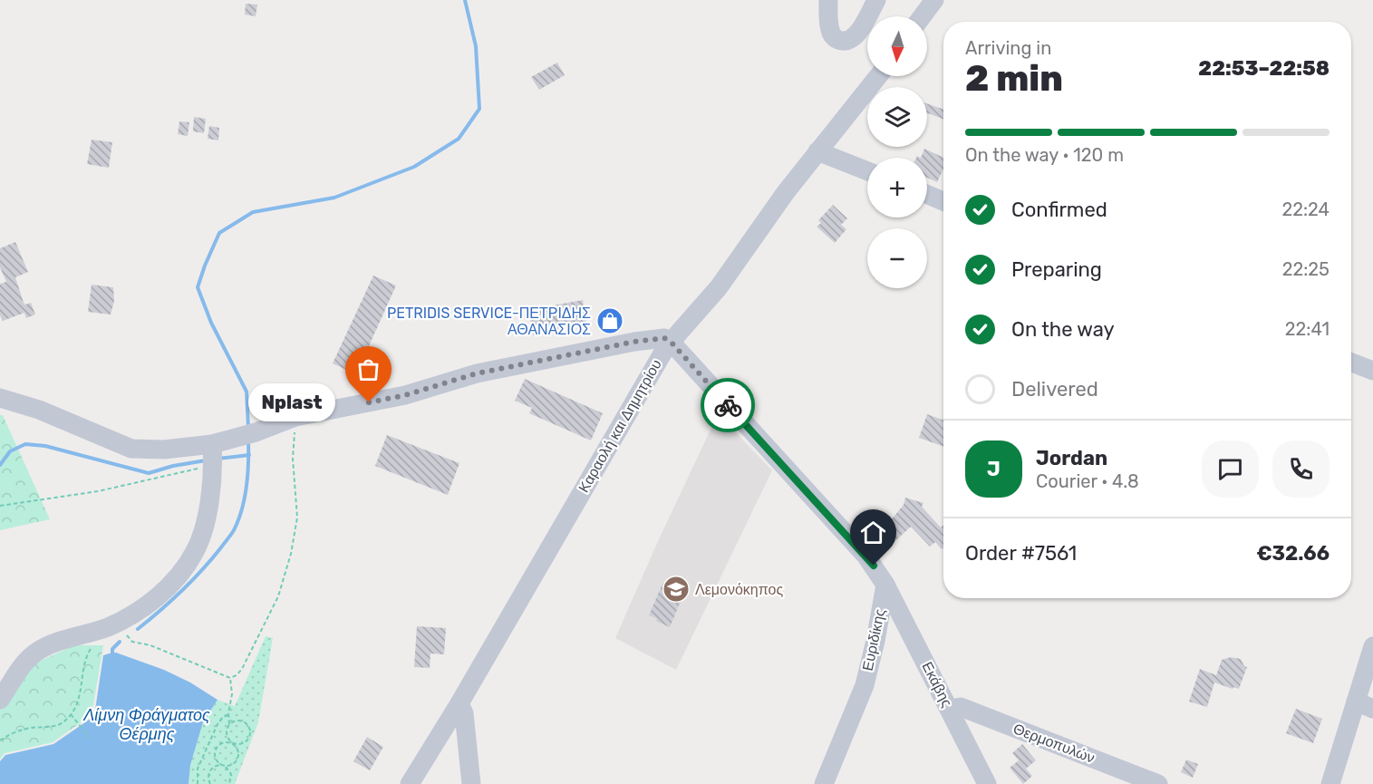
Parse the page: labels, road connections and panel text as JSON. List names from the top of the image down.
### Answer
{
  "streets": {
    "street": [
      "Καραολή και Δημητρίου",
      "Ευριδίκης",
      "Εκάβης",
      "Θερμοπυλών"
    ]
  },
  "crossings": [
    ["Ευριδίκης", "Εκάβης"],
    ["Εκάβης", "Θερμοπυλών"]
  ],
  "water": ["Λίμνη Φράγματος Θέρμης"],
  "places": {
    "shop": ["PETRIDIS SERVICE-ΠΕΤΡΙΔΗΣ ΑΘΑΝΑΣΙΟΣ"],
    "other": ["Nplast"],
    "school or university": ["Λεμονόκηπος"]
  },
  "north": "bottom",
  "page": {
    "map_buttons": ["+", "−"],
    "heading": ["2 min", "Arriving in", "22:53–22:58"],
    "panel": [
      "Jordan",
      "Courier · 4.8",
      "Order #7561",
      "€32.66"
    ],
    "bar": "On the way · 120 m",
    "list": [
      ["Confirmed", "22:24"],
      ["Preparing", "22:25"],
      ["On the way", "22:41"],
      "Delivered"
    ],
    "bubble": "Nplast",
    "round": "J"
  }
}
